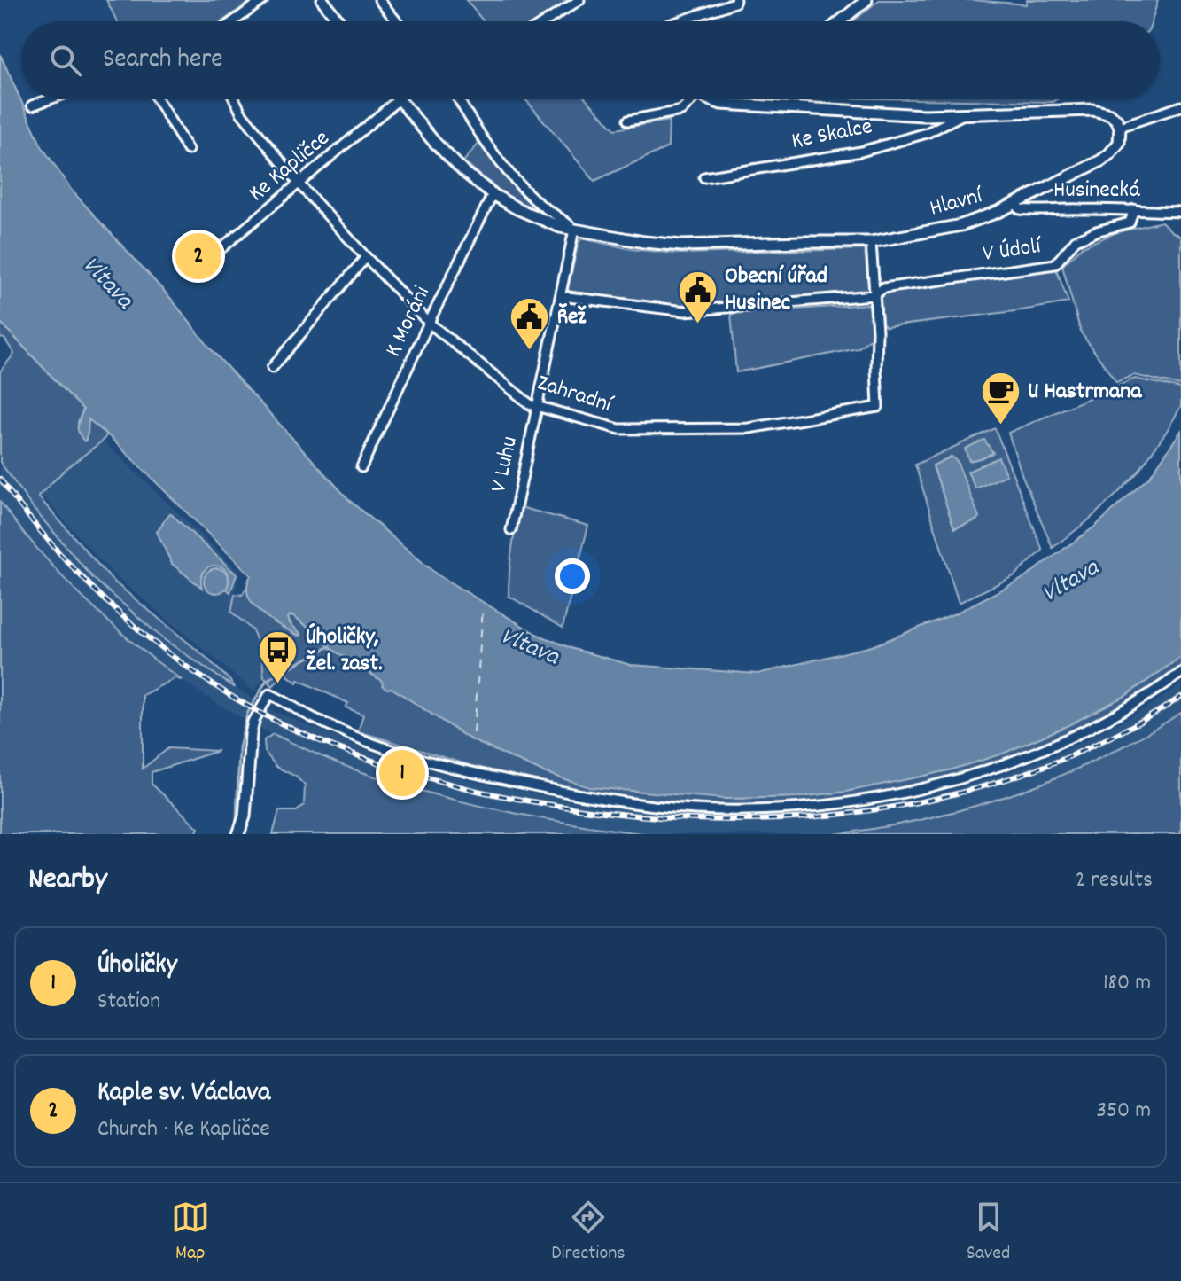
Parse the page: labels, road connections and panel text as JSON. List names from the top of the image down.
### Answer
{
  "streets": {
    "street": [
      "Ke Skalce",
      "Ke Kapličce",
      "Husinecká",
      "Hlavní",
      "V Údolí",
      "K Moráni",
      "Zahradní",
      "V Luhu"
    ]
  },
  "crossings": [
    ["Ke Kapličce", "Hlavní"],
    ["Ke Kapličce", "Zahradní"],
    ["Husinecká", "Hlavní"],
    ["Husinecká", "V Údolí"],
    ["Hlavní", "K Moráni"],
    ["Hlavní", "Zahradní"],
    ["Hlavní", "V Luhu"],
    ["V Údolí", "Zahradní"],
    ["K Moráni", "Zahradní"],
    ["Zahradní", "V Luhu"]
  ],
  "water": ["Vltava"],
  "places": {
    "public building": ["Obecní úřad Husinec", "Řež"],
    "cafe": ["U Hastrmana"],
    "bus stop": ["Úholičky, Žel. zast."]
  },
  "page": {
    "search": "Search here",
    "pins": ["2", "1"],
    "heading": ["Nearby", "2 results"],
    "list": [
      {
        "mark": "1",
        "name": "Úholičky",
        "note": "Station",
        "value": "180 m"
      },
      {
        "mark": "2",
        "name": "Kaple sv. Václava",
        "note": "Church · Ke Kapličce",
        "value": "350 m"
      }
    ],
    "nav": ["Map", "Directions", "Saved"]
  }
}
